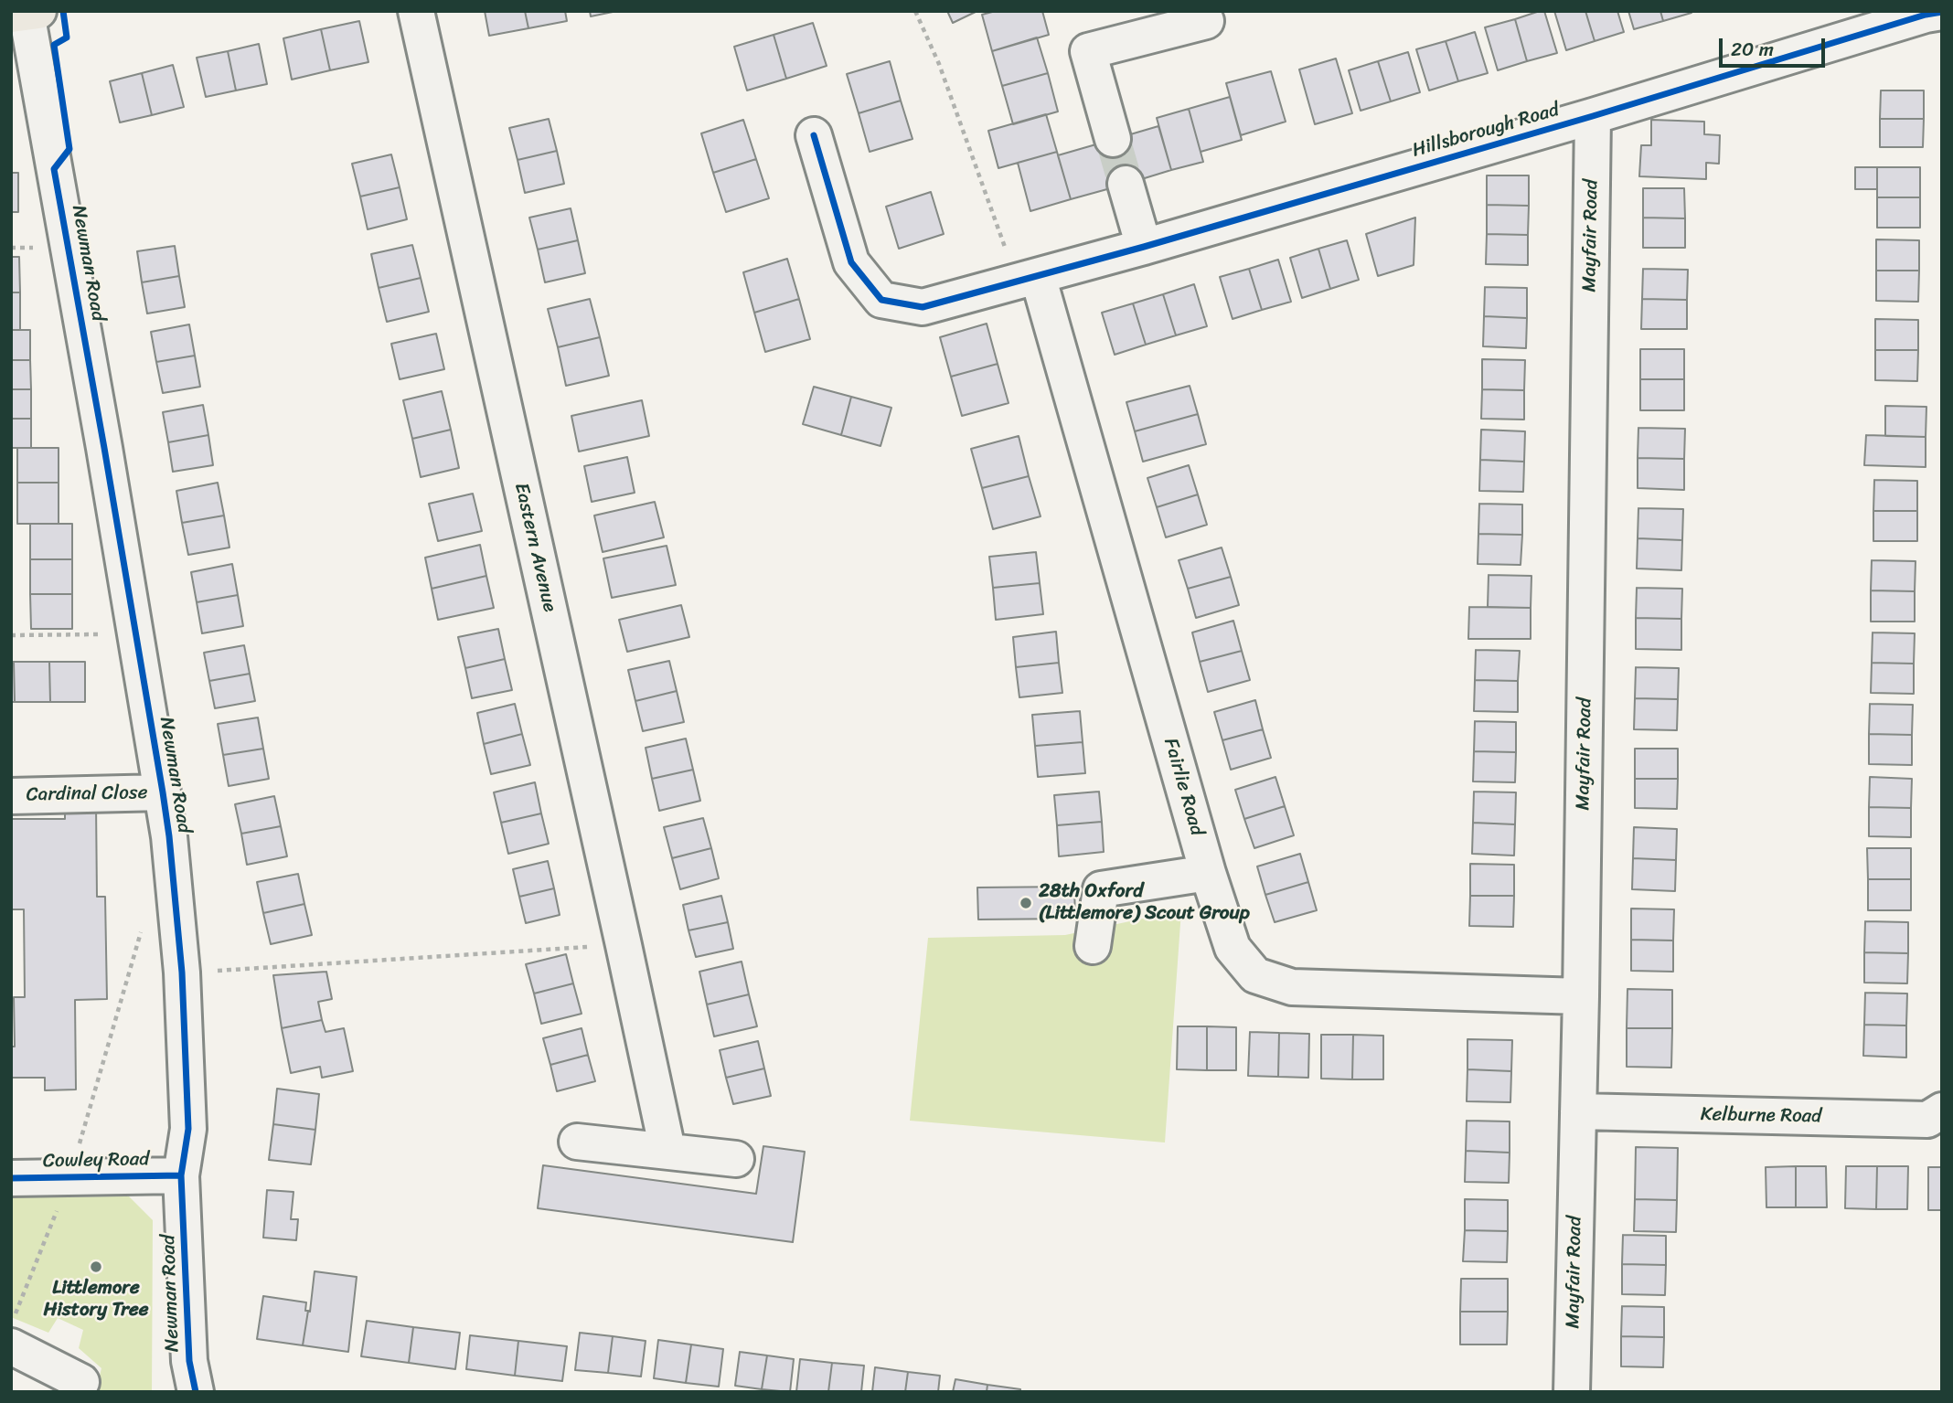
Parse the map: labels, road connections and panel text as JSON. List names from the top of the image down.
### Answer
{
  "streets": {
    "street": [
      "Hillsborough Road",
      "Mayfair Road",
      "Newman Road",
      "Eastern Avenue",
      "Fairlie Road",
      "Cardinal Close",
      "Kelburne Road",
      "Cowley Road"
    ]
  },
  "crossings": [
    ["Hillsborough Road", "Mayfair Road"],
    ["Hillsborough Road", "Fairlie Road"],
    ["Mayfair Road", "Fairlie Road"],
    ["Mayfair Road", "Kelburne Road"],
    ["Newman Road", "Cardinal Close"],
    ["Newman Road", "Cowley Road"]
  ],
  "places": ["28th Oxford (Littlemore) Scout Group", "Littlemore History Tree"],
  "scale_bar": "20 m"
}
